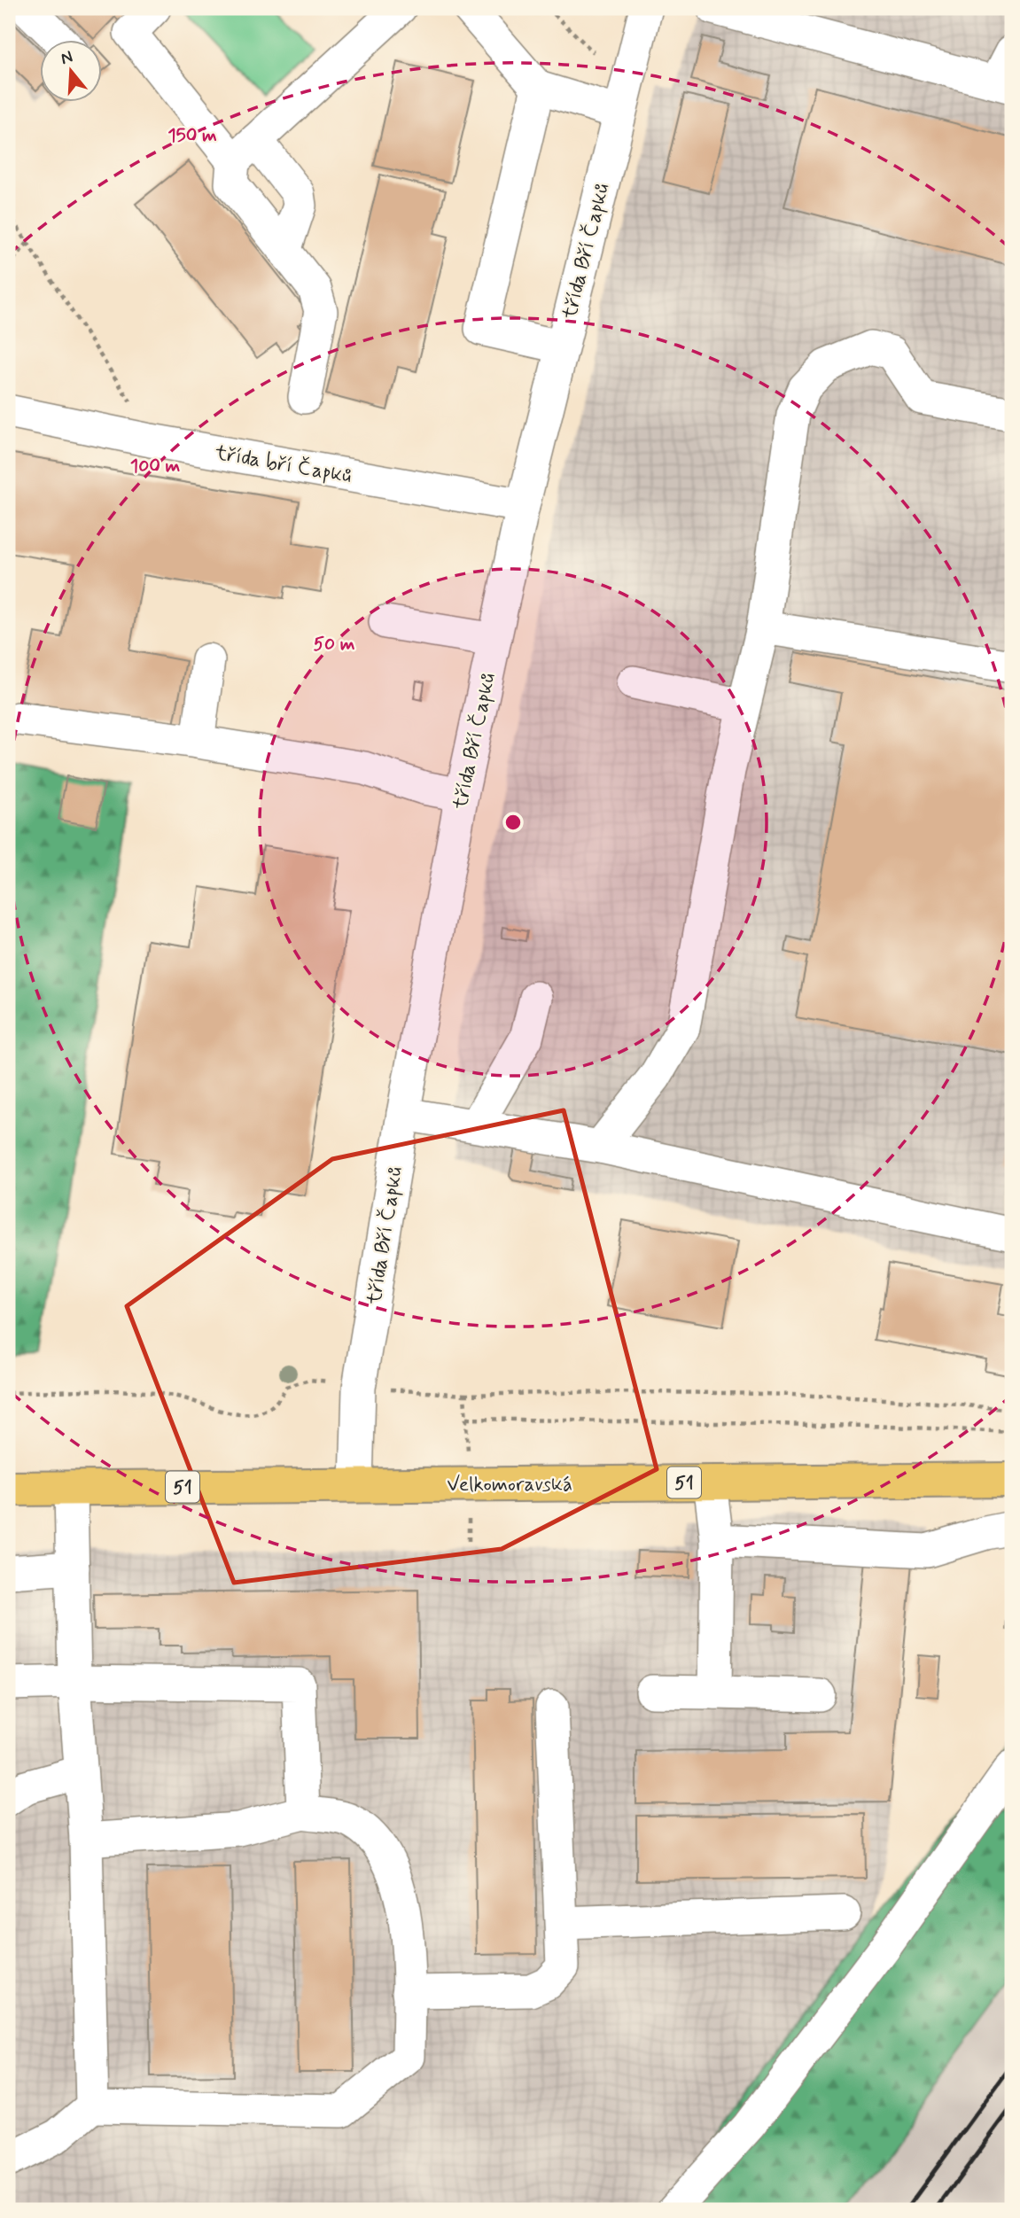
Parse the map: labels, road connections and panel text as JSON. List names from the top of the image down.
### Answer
{
  "streets": {
    "main road": ["51", "Velkomoravská"],
    "street": ["třída Bří Čapků", "třída bří Čapků"]
  },
  "crossings": [
    ["třída Bří Čapků", "třída bří Čapků"],
    ["třída Bří Čapků", "Velkomoravská"]
  ],
  "north": "top",
  "rings": ["150 m", "100 m", "50 m"]
}
